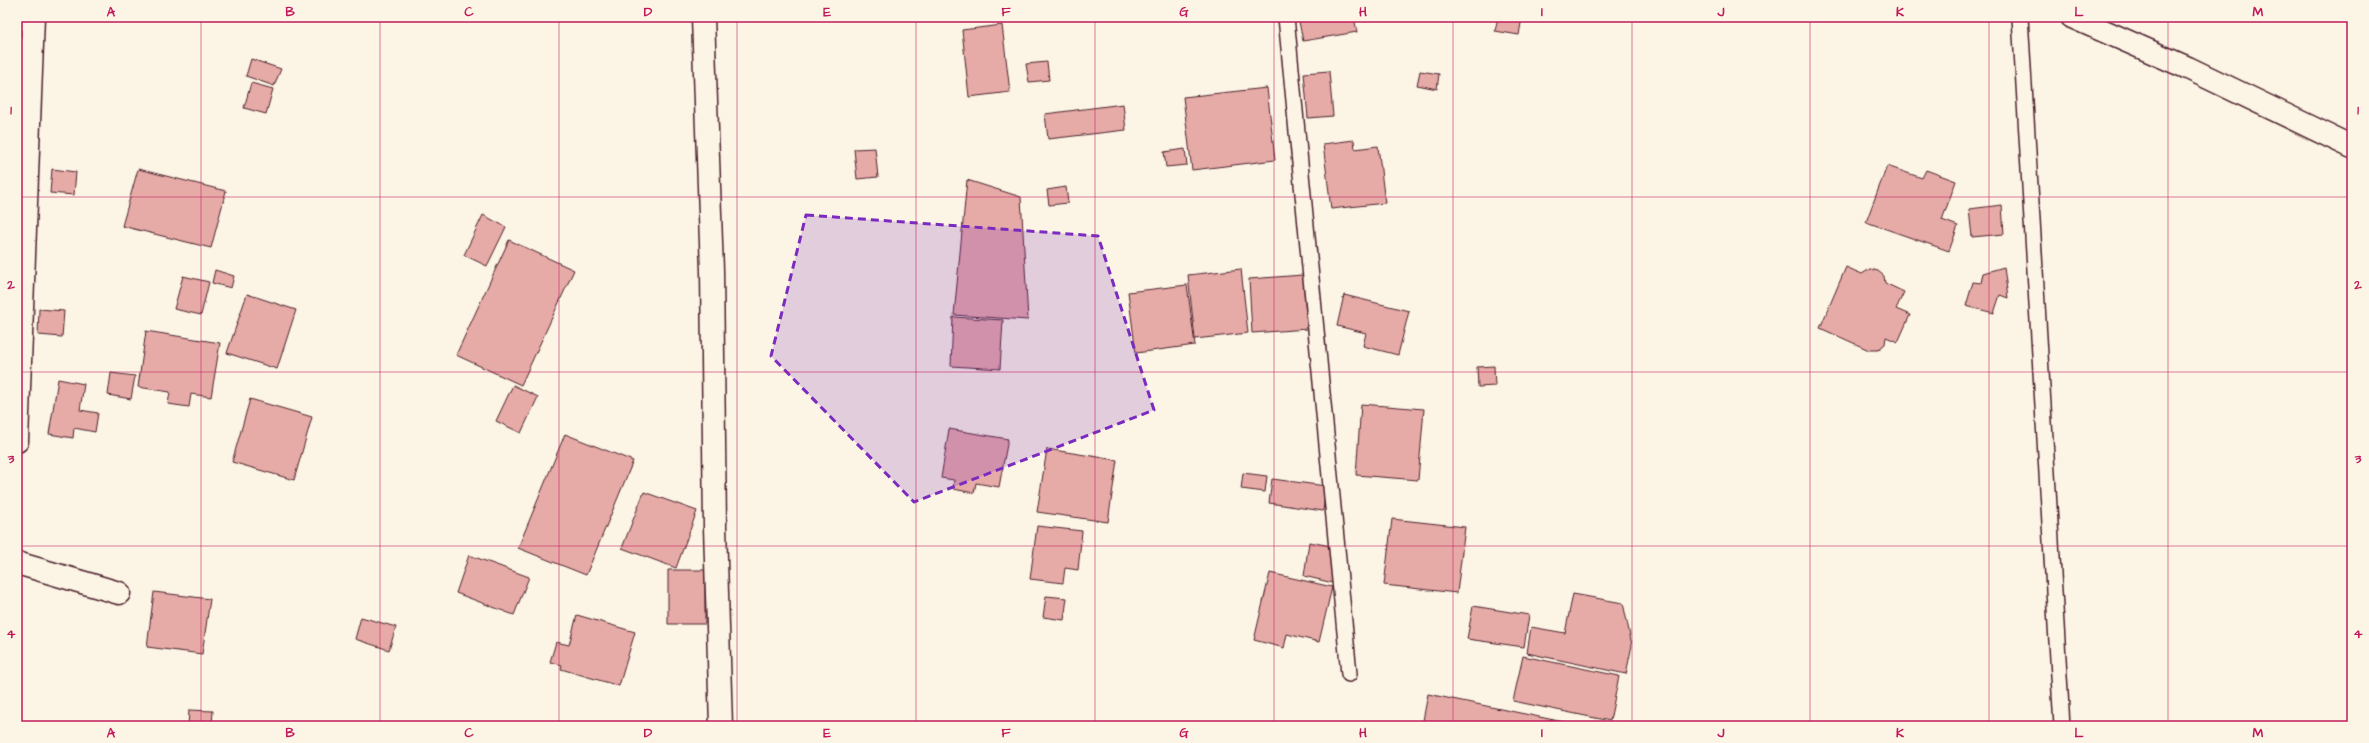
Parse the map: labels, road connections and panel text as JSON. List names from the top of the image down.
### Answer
{
  "grid": {
    "columns": [
      "A",
      "B",
      "C",
      "D",
      "E",
      "F",
      "G",
      "H",
      "I",
      "J",
      "K",
      "L",
      "M"
    ],
    "rows": [
      "1",
      "2",
      "3",
      "4"
    ]
  }
}
